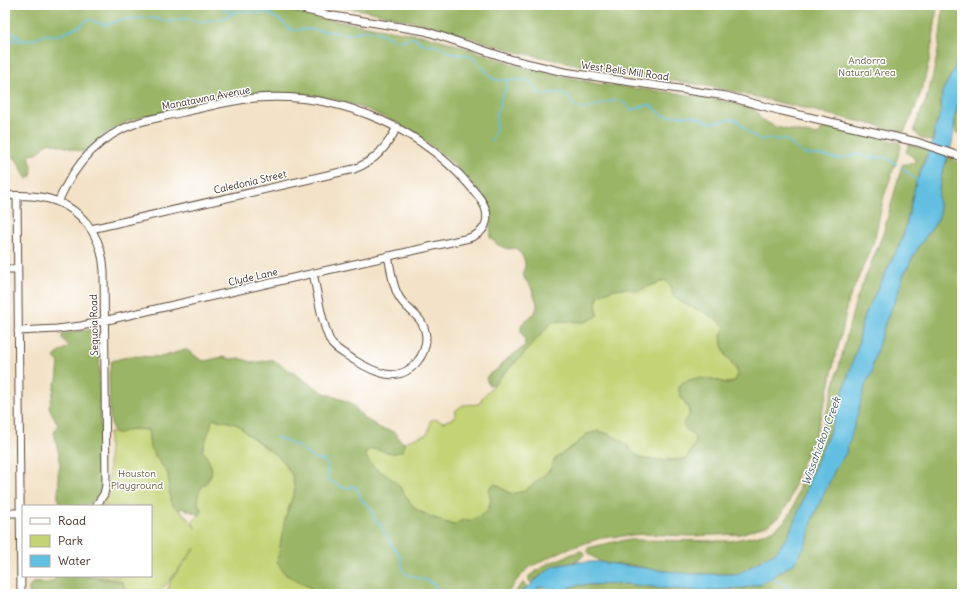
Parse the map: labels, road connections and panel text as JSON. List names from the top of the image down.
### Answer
{
  "streets": {
    "street": [
      "West Bells Mill Road",
      "Manatawna Avenue",
      "Caledonia Street",
      "Clyde Lane",
      "Sequoia Road"
    ]
  },
  "crossings": [
    ["Manatawna Avenue", "Caledonia Street"],
    ["Manatawna Avenue", "Clyde Lane"],
    ["Manatawna Avenue", "Sequoia Road"],
    ["Caledonia Street", "Sequoia Road"],
    ["Clyde Lane", "Sequoia Road"]
  ],
  "water": ["Wissahickon Creek"],
  "parks": ["Andorra Natural Area", "Houston Playground"],
  "legend": ["Road", "Park", "Water"]
}
